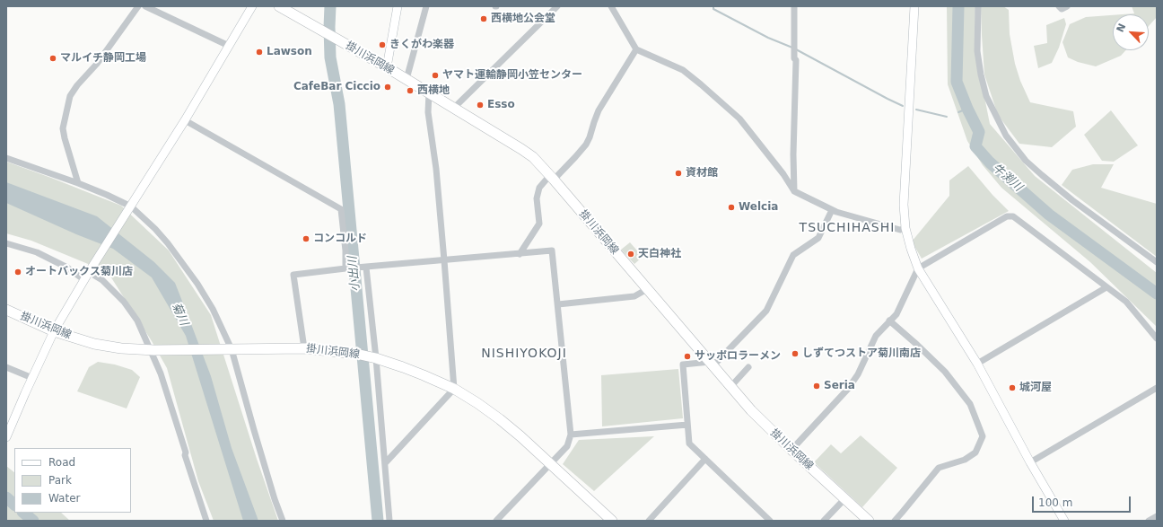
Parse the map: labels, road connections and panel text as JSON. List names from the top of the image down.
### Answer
{
  "streets": {
    "main road": ["掛川浜岡線"]
  },
  "districts": ["TSUCHIHASHI", "NISHIYOKOJI"],
  "water": ["牛渕川", "小出川", "菊川"],
  "places": [
    "西横地公会堂",
    "きくがわ楽器",
    "Lawson",
    "マルイチ静岡工場",
    "ヤマト運輸静岡小笠センター",
    "CafeBar Ciccio",
    "西横地",
    "Esso",
    "資材館",
    "Welcia",
    "コンコルド",
    "天白神社",
    "オートバックス菊川店",
    "しずてつストア菊川南店",
    "サッポロラーメン",
    "Seria",
    "城河屋"
  ],
  "legend": ["Road", "Park", "Water"],
  "scale_bar": "100 m",
  "north": "top left"
}
